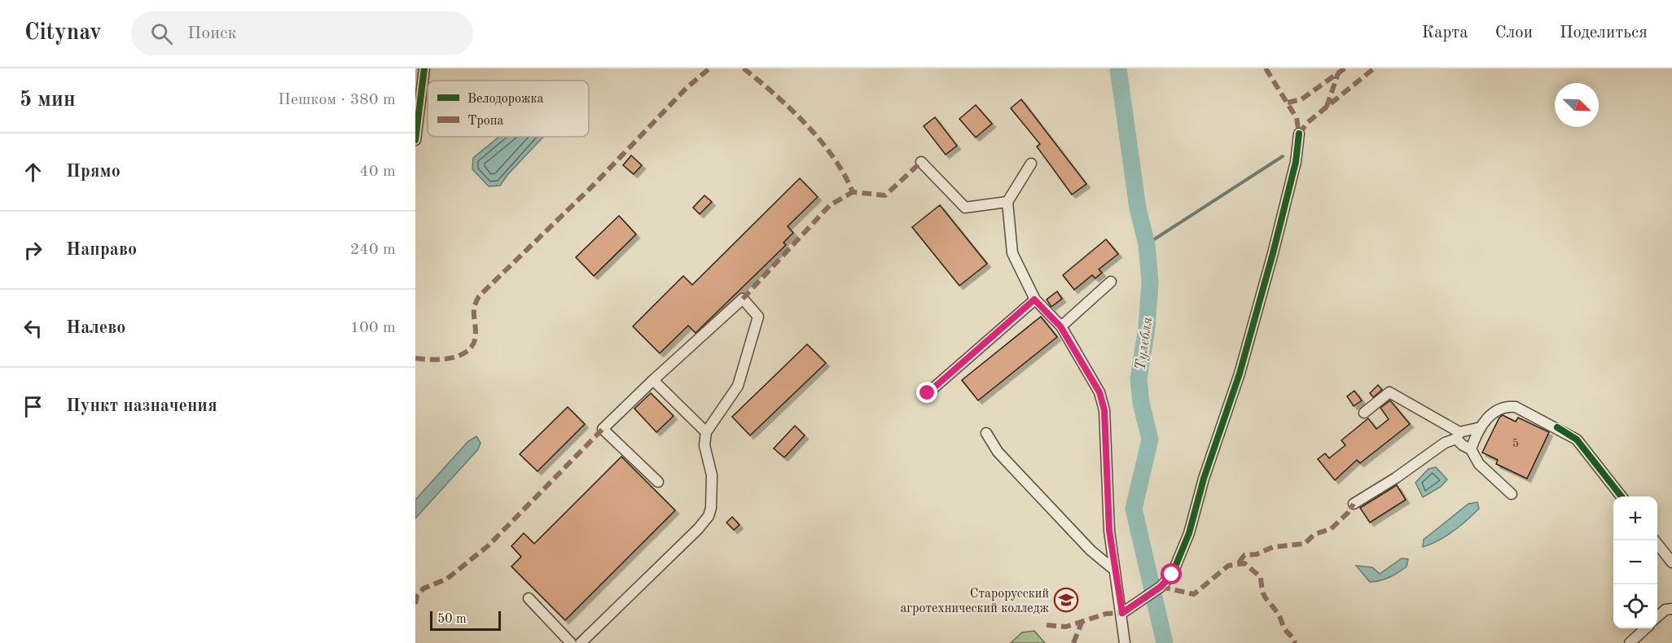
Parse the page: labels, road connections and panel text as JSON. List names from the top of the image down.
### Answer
{
  "water": ["Тулебля"],
  "places": {
    "school or university": ["Старорусский агротехнический колледж"]
  },
  "house_numbers": ["5"],
  "legend": ["Велодорожка", "Тропа"],
  "scale_bar": "50 m",
  "north": "bottom right",
  "page": {
    "header": "Citynav",
    "search": "Поиск",
    "nav": ["Карта", "Слои", "Поделиться"],
    "heading": ["5 мин", "Пешком · 380 m"],
    "list": [
      ["Прямо", "40 m"],
      ["Направо", "240 m"],
      ["Налево", "100 m"],
      "Пункт назначения"
    ],
    "map_buttons": ["+", "−"],
    "scale": "50 m"
  }
}
